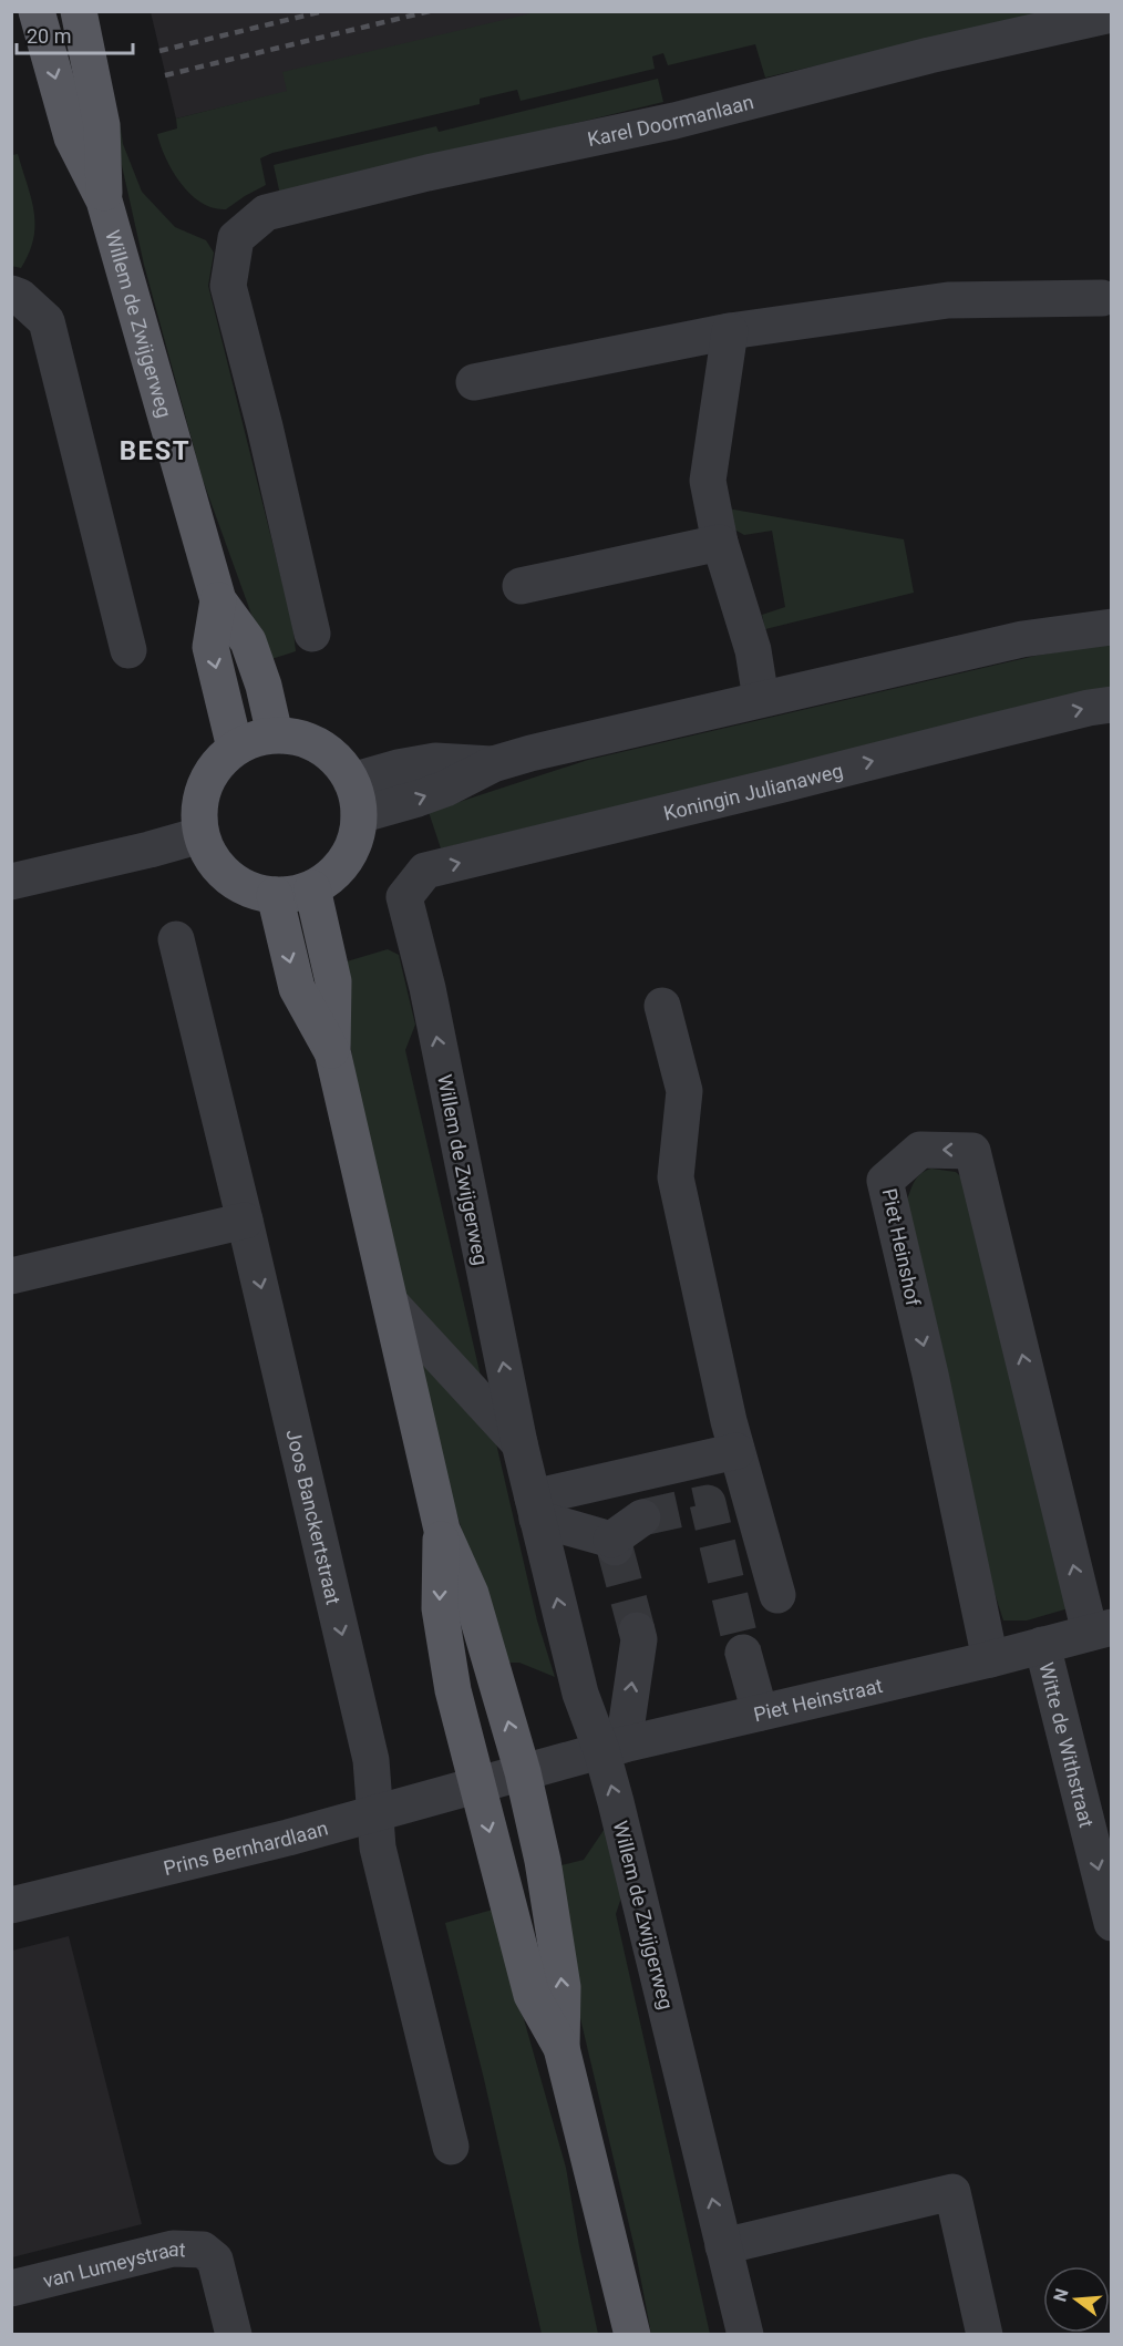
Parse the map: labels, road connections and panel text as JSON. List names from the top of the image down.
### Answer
{
  "streets": {
    "main road": ["Willem de Zwijgerweg"],
    "street": [
      "Karel Doormanlaan",
      "Koningin Julianaweg",
      "Piet Heinshof",
      "Joos Banckertstraat",
      "Piet Heinstraat",
      "Witte de Withstraat",
      "Prins Bernhardlaan",
      "van Lumeystraat"
    ]
  },
  "crossings": [
    ["Willem de Zwijgerweg", "Koningin Julianaweg"],
    ["Willem de Zwijgerweg", "Piet Heinstraat"],
    ["Willem de Zwijgerweg", "Prins Bernhardlaan"],
    ["Piet Heinshof", "Piet Heinstraat"],
    ["Joos Banckertstraat", "Prins Bernhardlaan"],
    ["Piet Heinstraat", "Witte de Withstraat"],
    ["Piet Heinstraat", "Prins Bernhardlaan"]
  ],
  "one_way": ["Joos Banckertstraat", "Witte de Withstraat"],
  "districts": ["BEST"],
  "scale_bar": "20 m",
  "north": "left"
}
